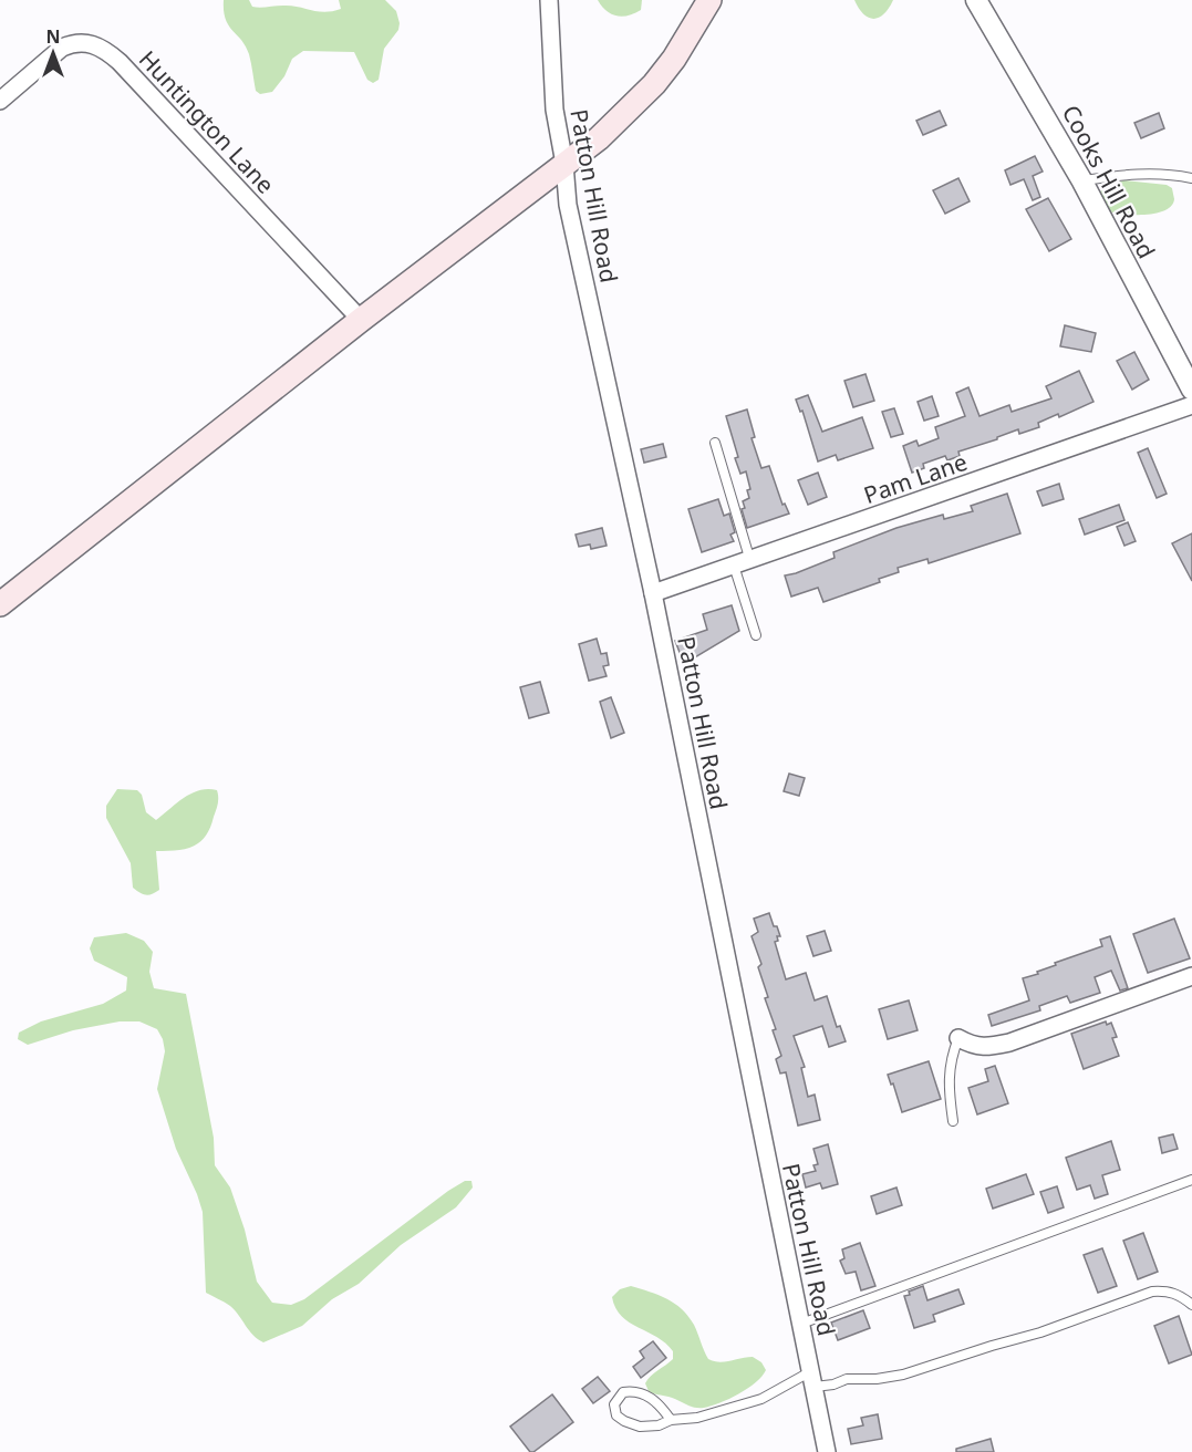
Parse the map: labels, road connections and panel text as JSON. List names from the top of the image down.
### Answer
{
  "streets": {
    "street": [
      "Huntington Lane",
      "Cooks Hill Road",
      "Patton Hill Road",
      "Pam Lane"
    ]
  },
  "crossings": [
    ["Patton Hill Road", "Pam Lane"]
  ],
  "north": "top"
}
